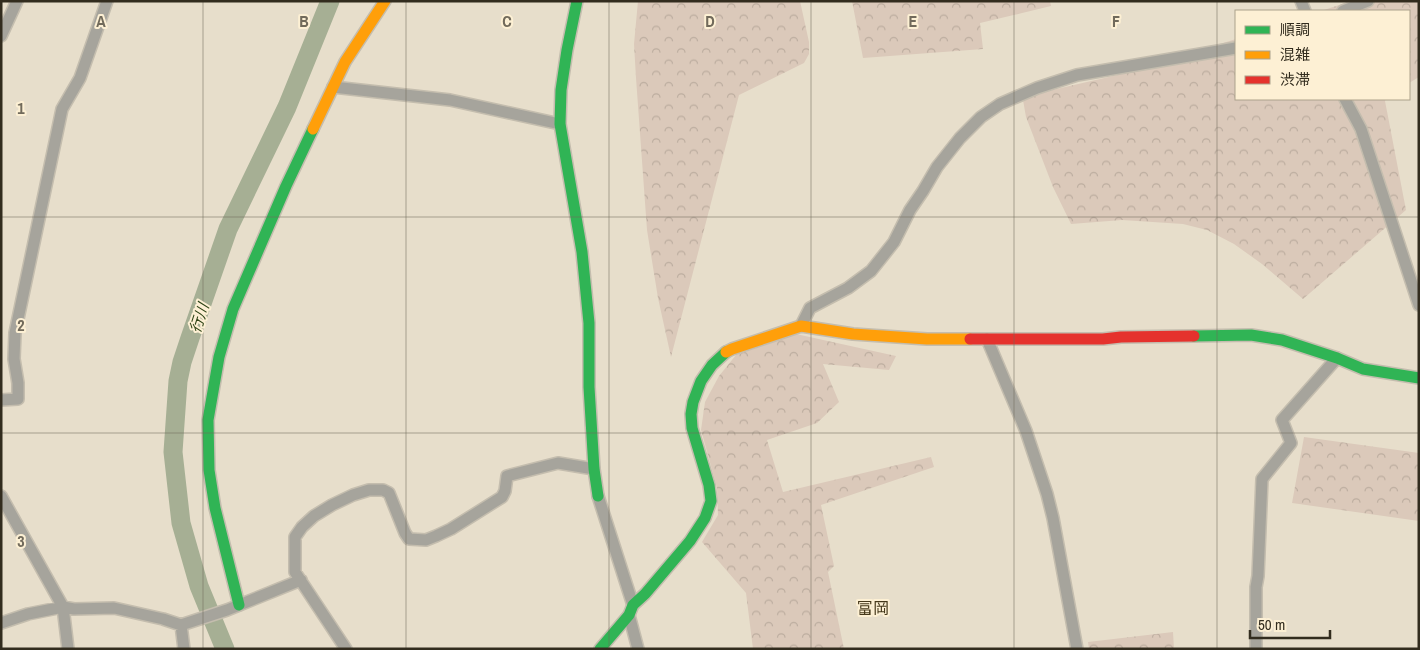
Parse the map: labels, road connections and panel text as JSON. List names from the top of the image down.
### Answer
{
  "districts": ["富岡"],
  "water": ["行川"],
  "legend": ["順調", "混雑", "渋滞"],
  "scale_bar": "50 m",
  "grid": {
    "columns": [
      "A",
      "B",
      "C",
      "D",
      "E",
      "F"
    ],
    "rows": ["1", "2", "3"]
  }
}
